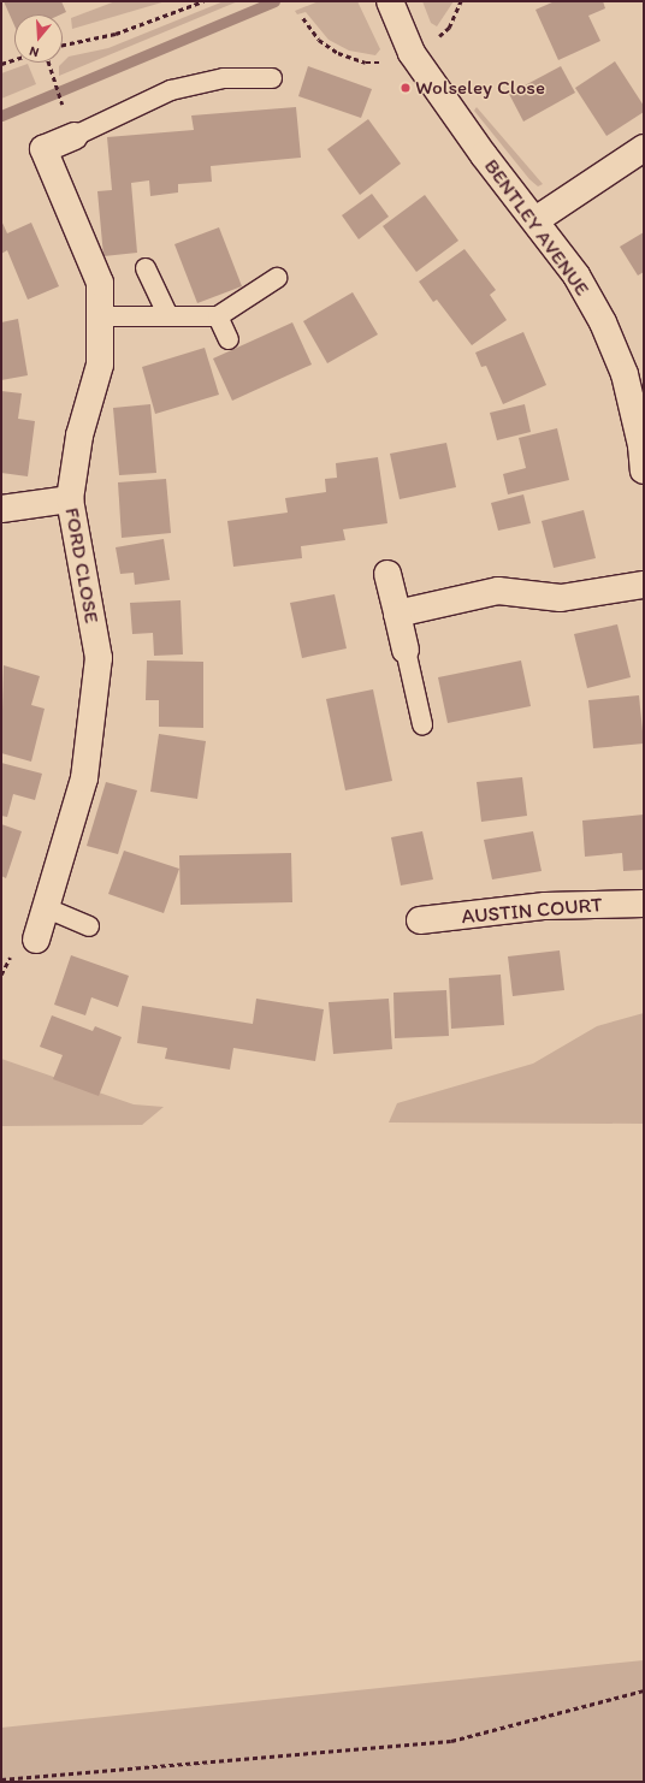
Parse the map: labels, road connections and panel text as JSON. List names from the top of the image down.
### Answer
{
  "streets": {
    "street": ["BENTLEY AVENUE", "FORD CLOSE", "AUSTIN COURT"]
  },
  "places": ["Wolseley Close"],
  "north": "bottom"
}
